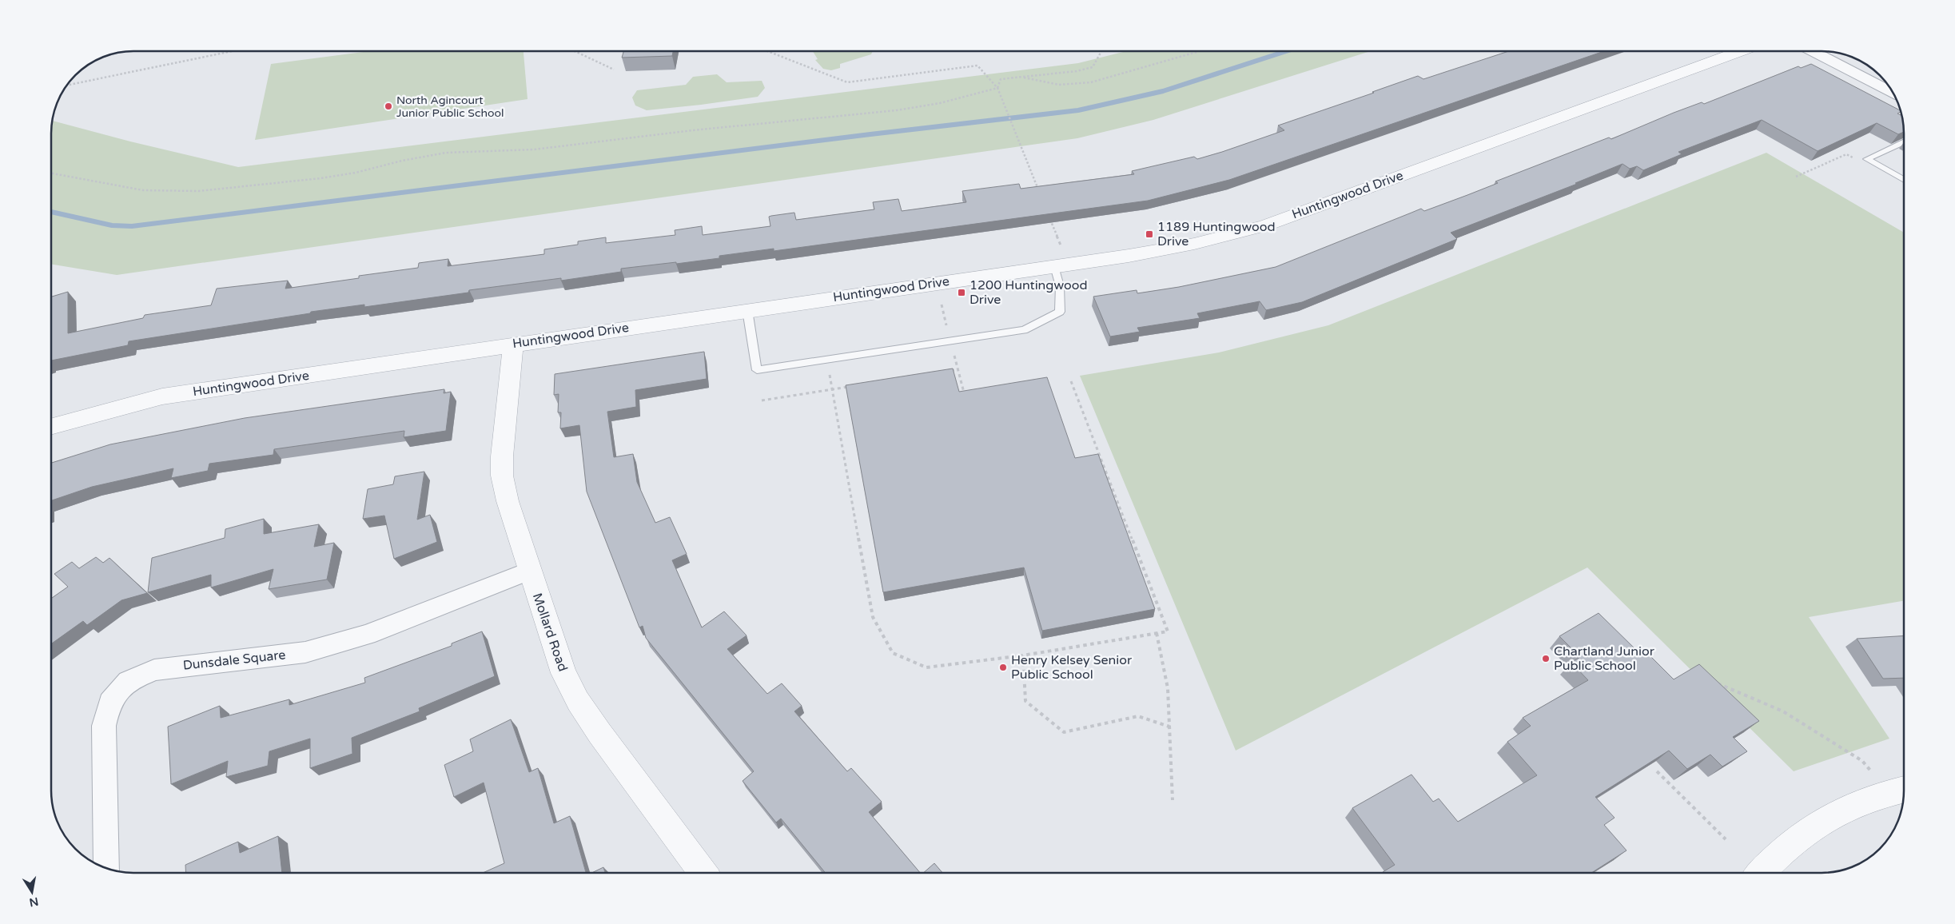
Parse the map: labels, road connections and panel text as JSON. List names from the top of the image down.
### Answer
{
  "streets": {
    "street": ["Huntingwood Drive", "Mollard Road", "Dunsdale Square"]
  },
  "crossings": [
    ["Huntingwood Drive", "Mollard Road"],
    ["Mollard Road", "Dunsdale Square"]
  ],
  "places": {
    "other": ["North Agincourt Junior Public School", "Chartland Junior Public School", "Henry Kelsey Senior Public School"],
    "transit": ["1189 Huntingwood Drive", "1200 Huntingwood Drive"]
  },
  "north": "bottom"
}
